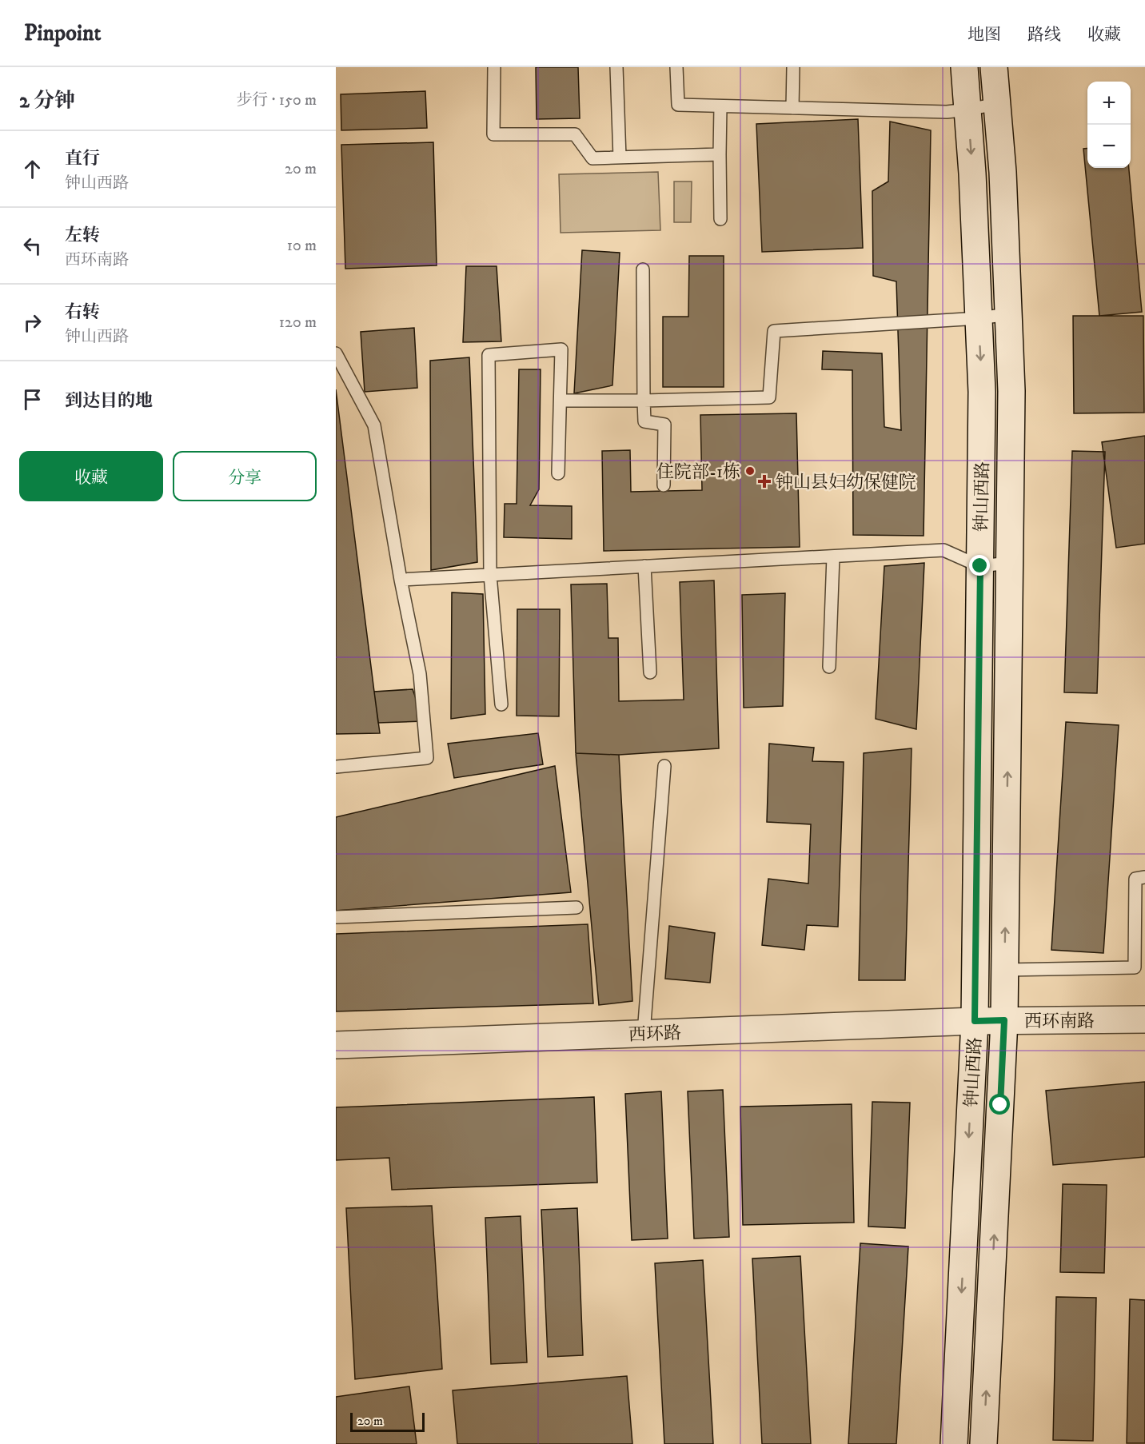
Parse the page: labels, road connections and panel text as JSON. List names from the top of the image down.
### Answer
{
  "streets": {
    "main road": ["钟山西路", "西环南路", "西环路"]
  },
  "crossings": [
    ["钟山西路", "西环南路"],
    ["钟山西路", "西环路"],
    ["西环南路", "西环路"]
  ],
  "places": {
    "other": ["住院部-1栋"],
    "health": ["钟山县妇幼保健院"]
  },
  "scale_bar": "20 m",
  "page": {
    "header": "Pinpoint",
    "nav": ["地图", "路线", "收藏"],
    "heading": ["2 分钟", "步行 · 150 m"],
    "map_buttons": ["+", "−"],
    "list": [
      ["直行", "钟山西路", "20 m"],
      ["左转", "西环南路", "10 m"],
      ["右转", "钟山西路", "120 m"],
      "到达目的地"
    ],
    "buttons": ["收藏", "分享"],
    "scale": "20 m"
  }
}
